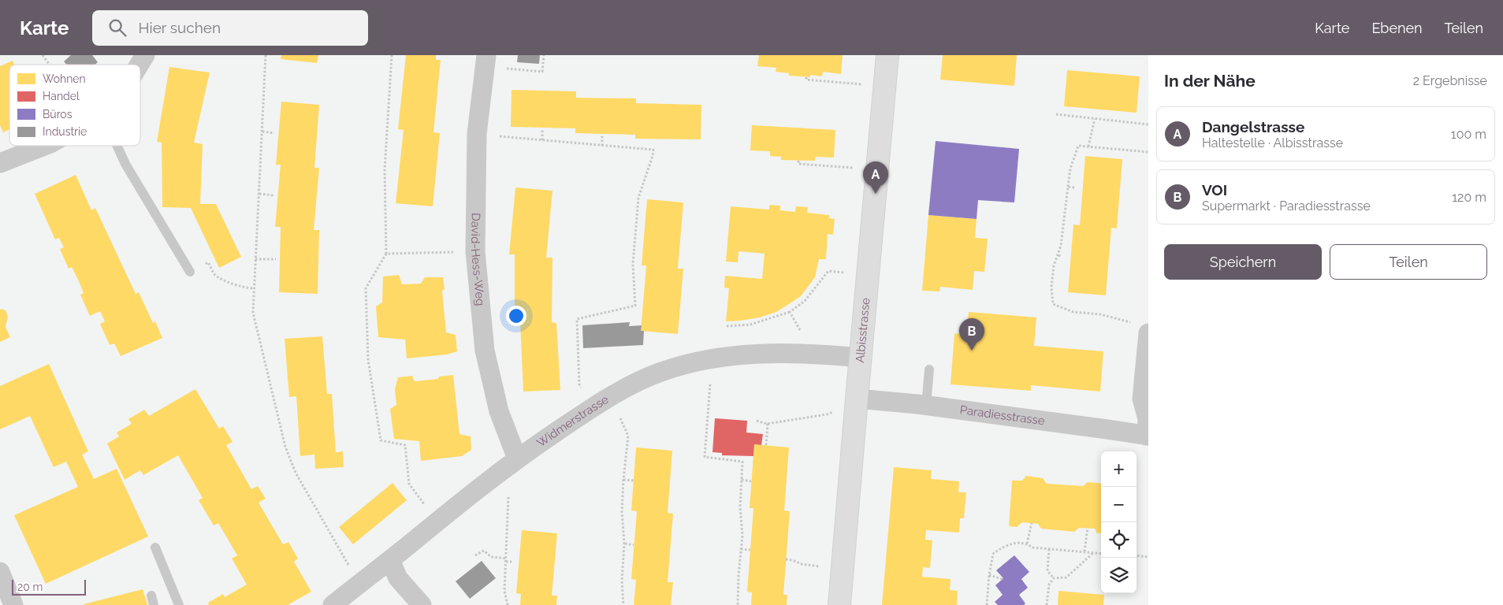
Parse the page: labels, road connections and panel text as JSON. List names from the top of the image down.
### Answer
{
  "streets": {
    "main road": ["Albisstrasse"],
    "street": ["David-Hess-Weg", "Paradiesstrasse", "Widmerstrasse"]
  },
  "crossings": [
    ["David-Hess-Weg", "Widmerstrasse"],
    ["Albisstrasse", "Paradiesstrasse"],
    ["Albisstrasse", "Widmerstrasse"]
  ],
  "legend": [
    "Wohnen",
    "Handel",
    "Büros",
    "Industrie"
  ],
  "scale_bar": "20 m",
  "page": {
    "header": "Karte",
    "search": "Hier suchen",
    "nav": ["Karte", "Ebenen", "Teilen"],
    "heading": ["In der Nähe", "2 Ergebnisse"],
    "list": [
      {
        "mark": "A",
        "name": "Dangelstrasse",
        "note": "Haltestelle · Albisstrasse",
        "value": "100 m"
      },
      {
        "mark": "B",
        "name": "VOI",
        "note": "Supermarkt · Paradiesstrasse",
        "value": "120 m"
      }
    ],
    "pins": ["A", "B"],
    "buttons": ["Speichern", "Teilen"],
    "map_buttons": ["+", "−"],
    "scale": "20 m"
  }
}
